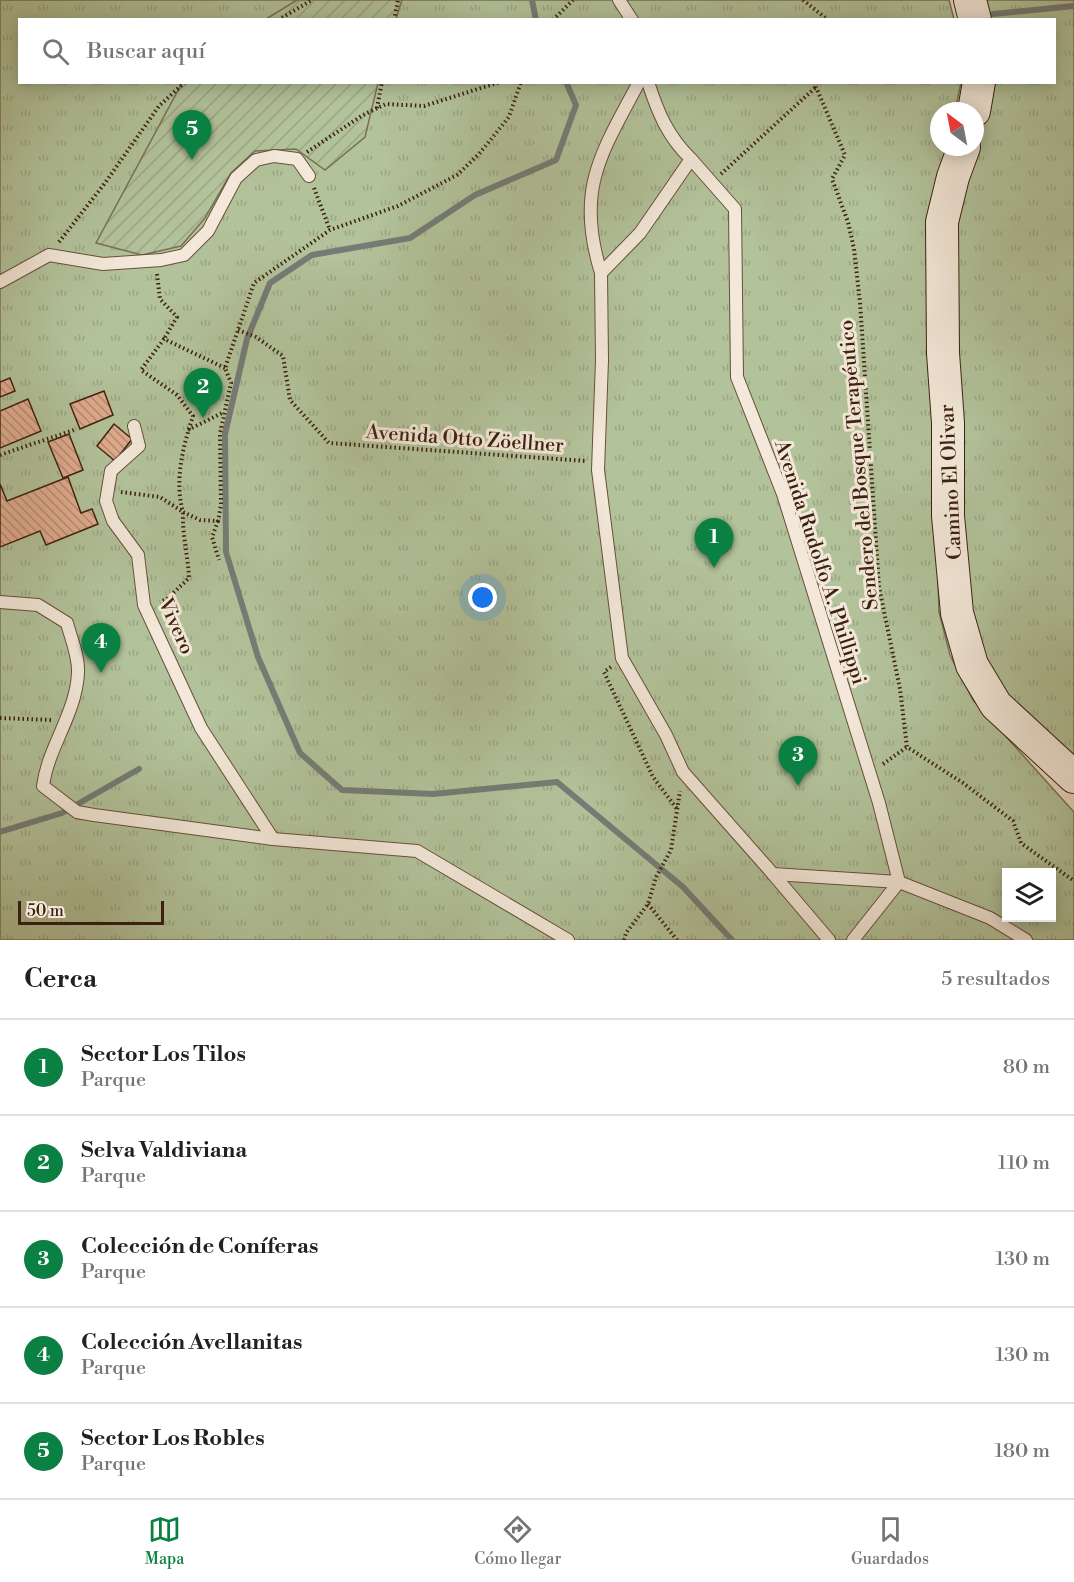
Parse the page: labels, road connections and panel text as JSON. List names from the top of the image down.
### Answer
{
  "streets": {
    "main road": ["Camino El Olivar"],
    "lane": ["Avenida Rudolfo A. Phillippi", "Vivero"],
    "path": ["Avenida Otto Zöellner", "Sendero del Bosque Terapéutico"]
  },
  "scale_bar": "50 m",
  "north": "top left",
  "page": {
    "search": "Buscar aquí",
    "pins": [
      "5",
      "2",
      "1",
      "4",
      "3"
    ],
    "scale": "50 m",
    "heading": ["Cerca", "5 resultados"],
    "list": [
      {
        "mark": "1",
        "name": "Sector Los Tilos",
        "note": "Parque",
        "value": "80 m"
      },
      {
        "mark": "2",
        "name": "Selva Valdiviana",
        "note": "Parque",
        "value": "110 m"
      },
      {
        "mark": "3",
        "name": "Colección de Coníferas",
        "note": "Parque",
        "value": "130 m"
      },
      {
        "mark": "4",
        "name": "Colección Avellanitas",
        "note": "Parque",
        "value": "130 m"
      },
      {
        "mark": "5",
        "name": "Sector Los Robles",
        "note": "Parque",
        "value": "180 m"
      }
    ],
    "nav": ["Mapa", "Cómo llegar", "Guardados"]
  }
}
